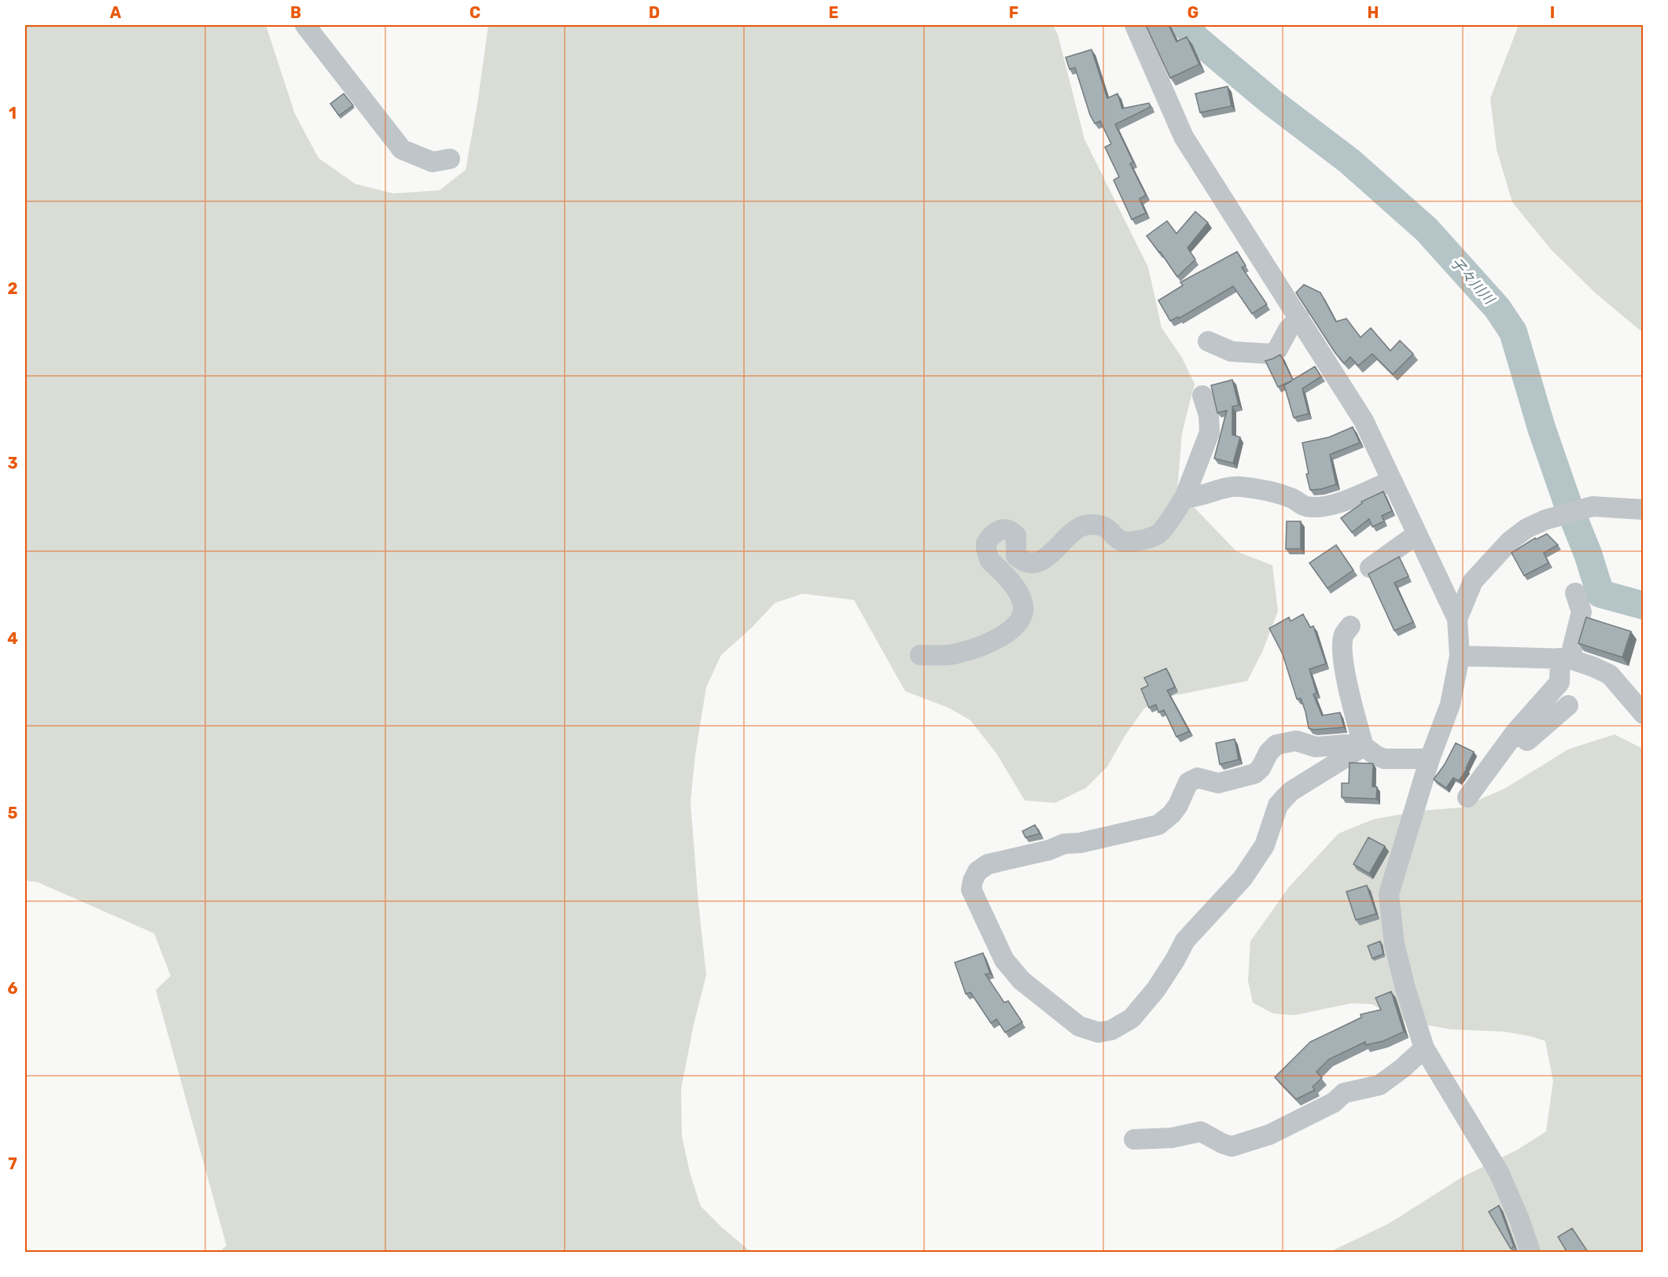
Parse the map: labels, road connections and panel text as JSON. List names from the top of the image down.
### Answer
{
  "water": ["子々川川"],
  "grid": {
    "columns": [
      "A",
      "B",
      "C",
      "D",
      "E",
      "F",
      "G",
      "H",
      "I"
    ],
    "rows": [
      "1",
      "2",
      "3",
      "4",
      "5",
      "6",
      "7"
    ]
  }
}
